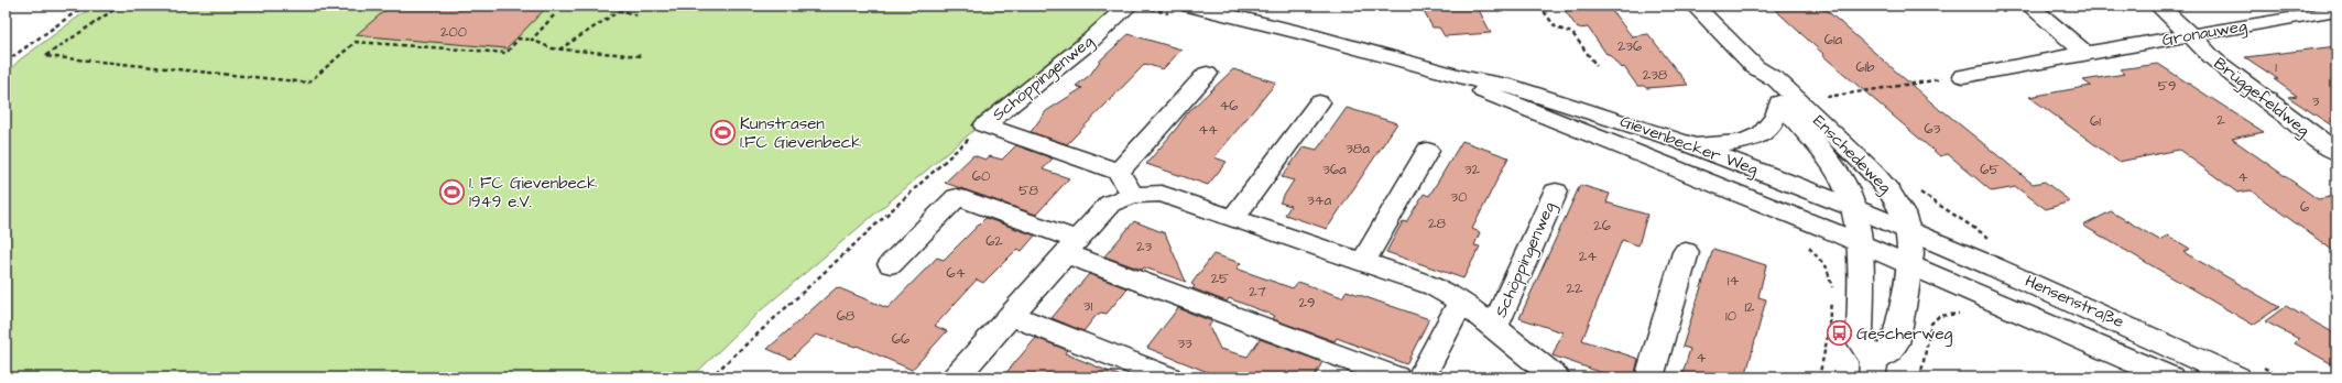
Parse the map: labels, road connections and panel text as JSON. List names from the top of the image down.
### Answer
{
  "streets": {
    "street": [
      "Gronauweg",
      "Schöppingenweg",
      "Brüggefeldweg",
      "Gievenbecker Weg",
      "Enschedeweg",
      "Hensenstraße"
    ]
  },
  "crossings": [
    ["Gronauweg", "Brüggefeldweg"],
    ["Gievenbecker Weg", "Enschedeweg"],
    ["Gievenbecker Weg", "Hensenstraße"],
    ["Enschedeweg", "Hensenstraße"]
  ],
  "places": {
    "sports": ["Kunstrasen 1.FC Gievenbeck", "1. FC Gievenbeck 1949 e.V."],
    "bus stop": ["Gescherweg"]
  },
  "house_numbers": [
    "200",
    "61a",
    "236",
    "61b",
    "1",
    "238",
    "59",
    "3",
    "46",
    "2",
    "61",
    "63",
    "44",
    "38a",
    "36a",
    "32",
    "65",
    "60",
    "4",
    "58",
    "30",
    "34a",
    "6",
    "28",
    "26",
    "62",
    "23",
    "24",
    "64",
    "25",
    "14",
    "22",
    "27",
    "29",
    "31",
    "12",
    "68",
    "10",
    "66",
    "33",
    "4"
  ]
}
